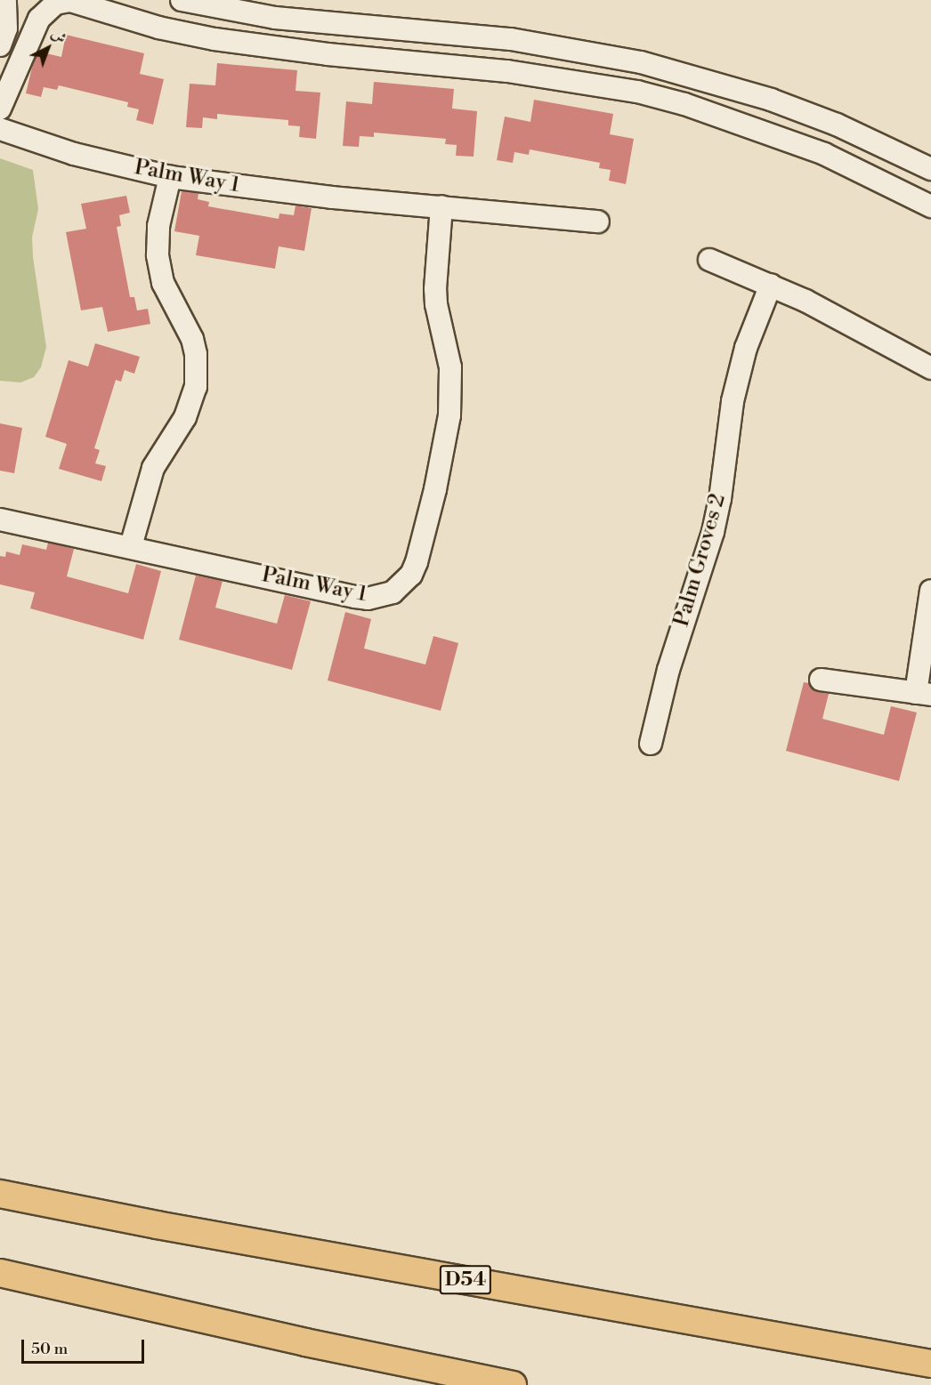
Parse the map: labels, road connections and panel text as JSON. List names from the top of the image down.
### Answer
{
  "streets": {
    "main road": ["D54"],
    "street": ["Palm Way 1", "Palm Groves 2"]
  },
  "scale_bar": "50 m",
  "north": "top right"
}
